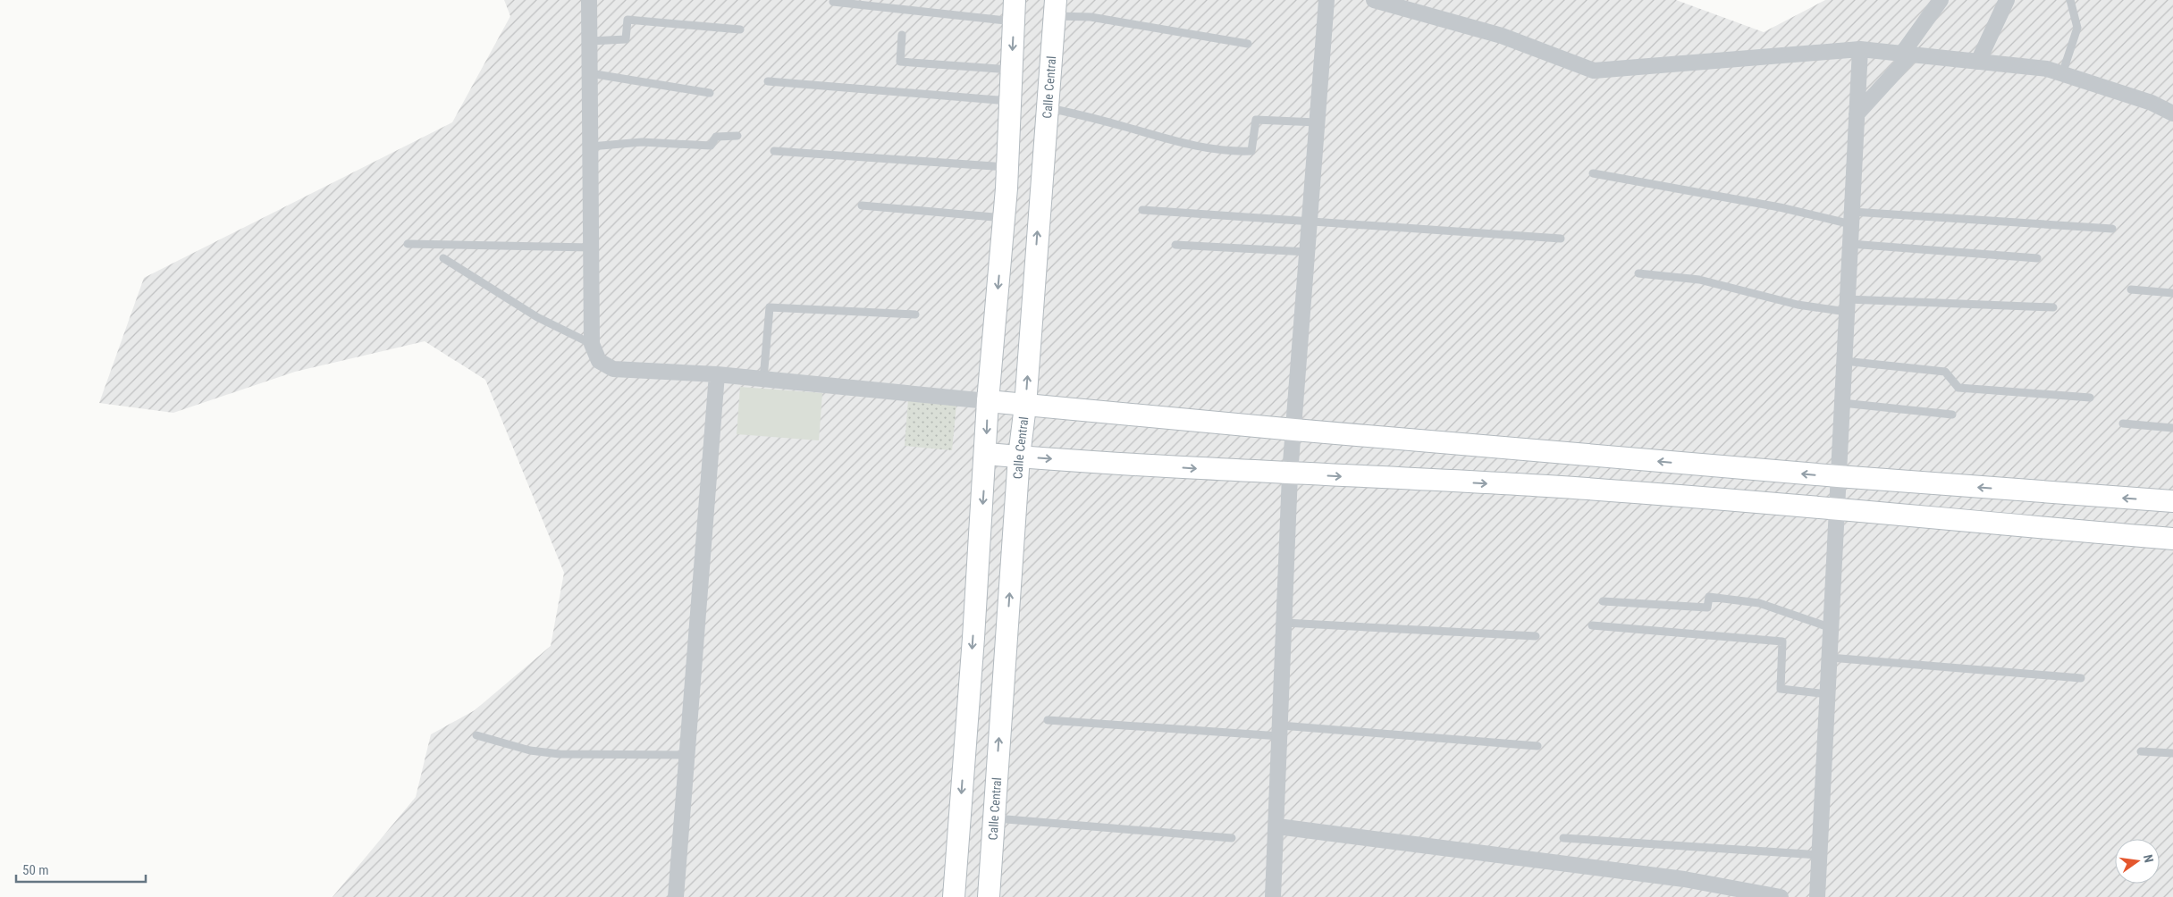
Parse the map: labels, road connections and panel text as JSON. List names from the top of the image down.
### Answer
{
  "streets": {
    "street": ["Calle Central"]
  },
  "scale_bar": "50 m",
  "north": "right"
}
